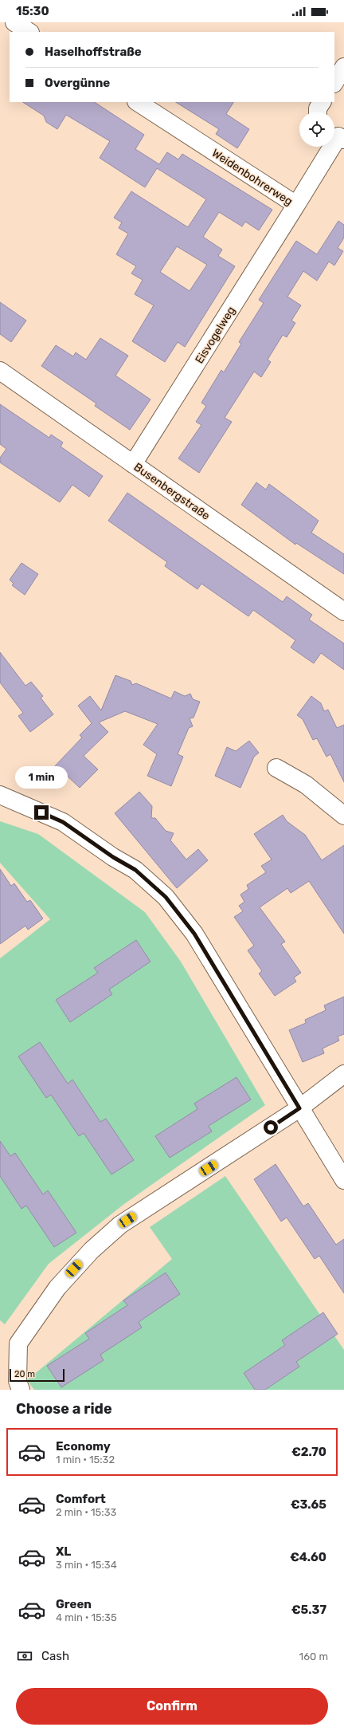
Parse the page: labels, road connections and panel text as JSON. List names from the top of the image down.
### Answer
{
  "streets": {
    "street": ["Weidenbohrerweg", "Eisvogelweg", "Busenbergstraße"]
  },
  "crossings": [
    ["Weidenbohrerweg", "Eisvogelweg"],
    ["Eisvogelweg", "Busenbergstraße"]
  ],
  "scale_bar": "20 m",
  "page": {
    "status": "15:30",
    "banner": ["Haselhoffstraße", "Overgünne"],
    "bubble": "1 min",
    "scale": "20 m",
    "heading": "Choose a ride",
    "list": [
      {
        "name": "Economy",
        "note": "1 min · 15:32",
        "value": "€2.70"
      },
      {
        "name": "Comfort",
        "note": "2 min · 15:33",
        "value": "€3.65"
      },
      {
        "name": "XL",
        "note": "3 min · 15:34",
        "value": "€4.60"
      },
      {
        "name": "Green",
        "note": "4 min · 15:35",
        "value": "€5.37"
      }
    ],
    "pay": ["Cash", "160 m"],
    "buttons": "Confirm"
  }
}
